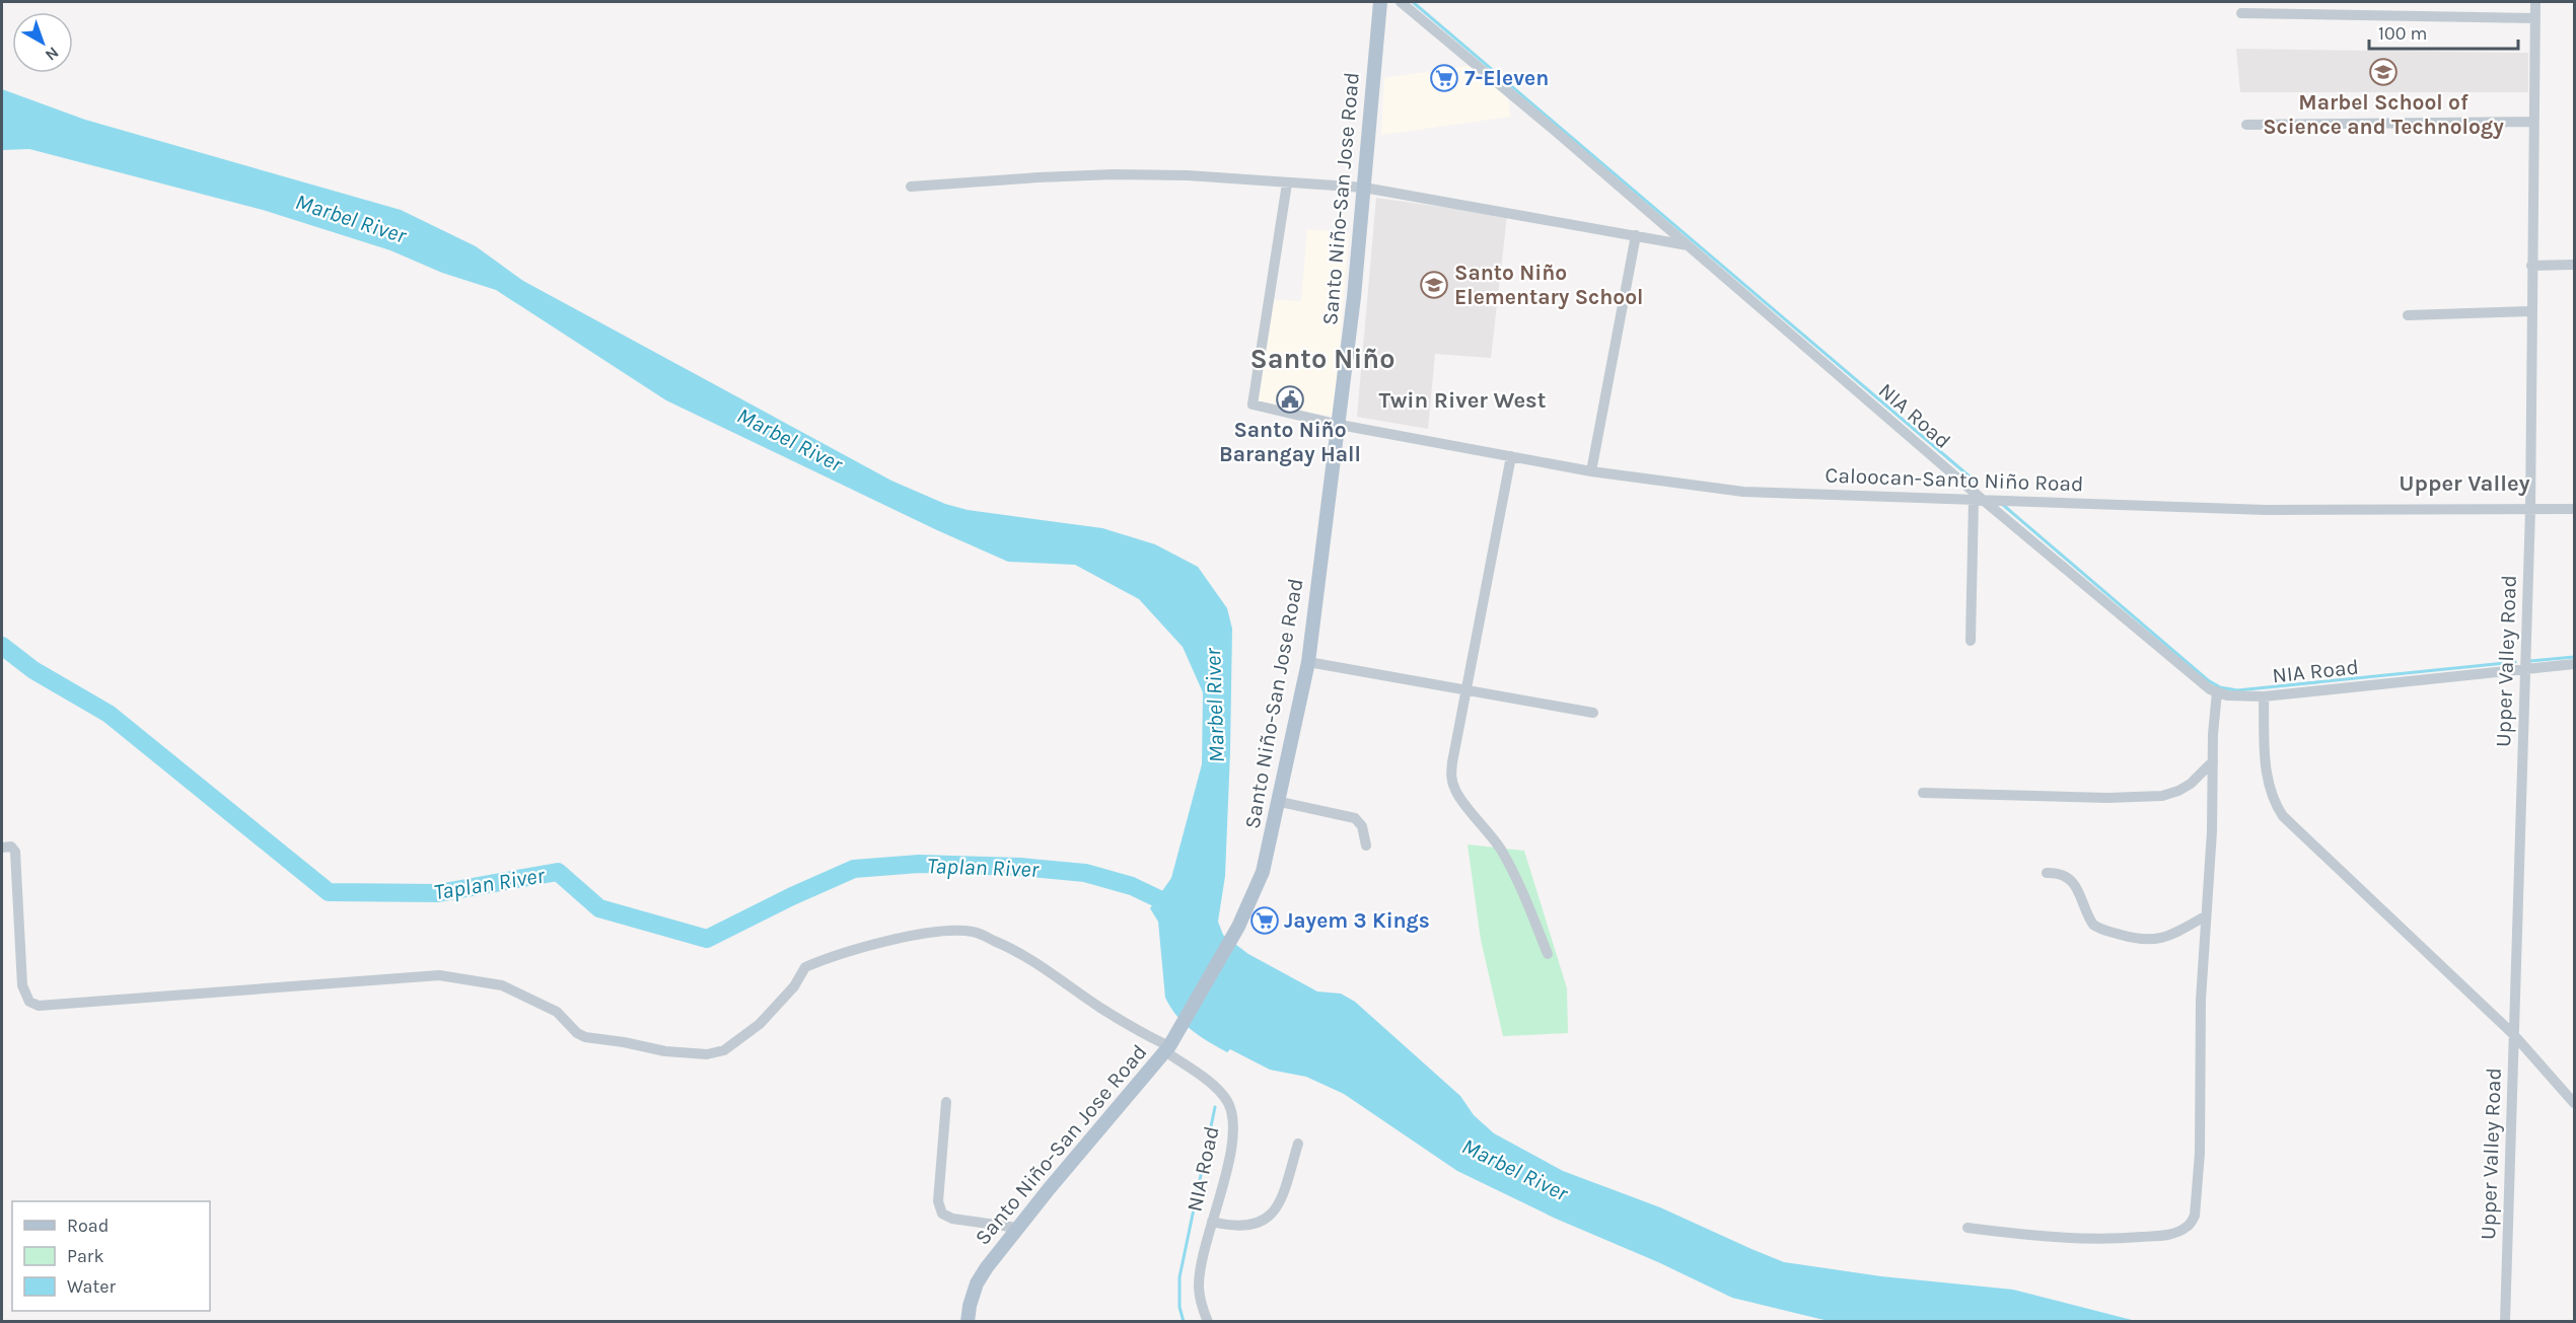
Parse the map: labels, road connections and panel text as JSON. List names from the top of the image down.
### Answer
{
  "streets": {
    "main road": ["Santo Niño-San Jose Road"],
    "street": ["NIA Road", "Caloocan-Santo Niño Road", "Upper Valley Road"]
  },
  "crossings": [
    ["Santo Niño-San Jose Road", "NIA Road"],
    ["Santo Niño-San Jose Road", "Caloocan-Santo Niño Road"],
    ["NIA Road", "Caloocan-Santo Niño Road"],
    ["NIA Road", "Upper Valley Road"],
    ["Caloocan-Santo Niño Road", "Upper Valley Road"]
  ],
  "districts": ["Santo Niño", "Twin River West", "Upper Valley"],
  "water": ["Marbel River", "Taplan River"],
  "places": {
    "school or university": ["Marbel School of Science and Technology", "Santo Niño Elementary School"],
    "supermarket": ["7-Eleven", "Jayem 3 Kings"],
    "public building": ["Santo Niño Barangay Hall"]
  },
  "legend": ["Road", "Park", "Water"],
  "scale_bar": "100 m",
  "north": "bottom right"
}
